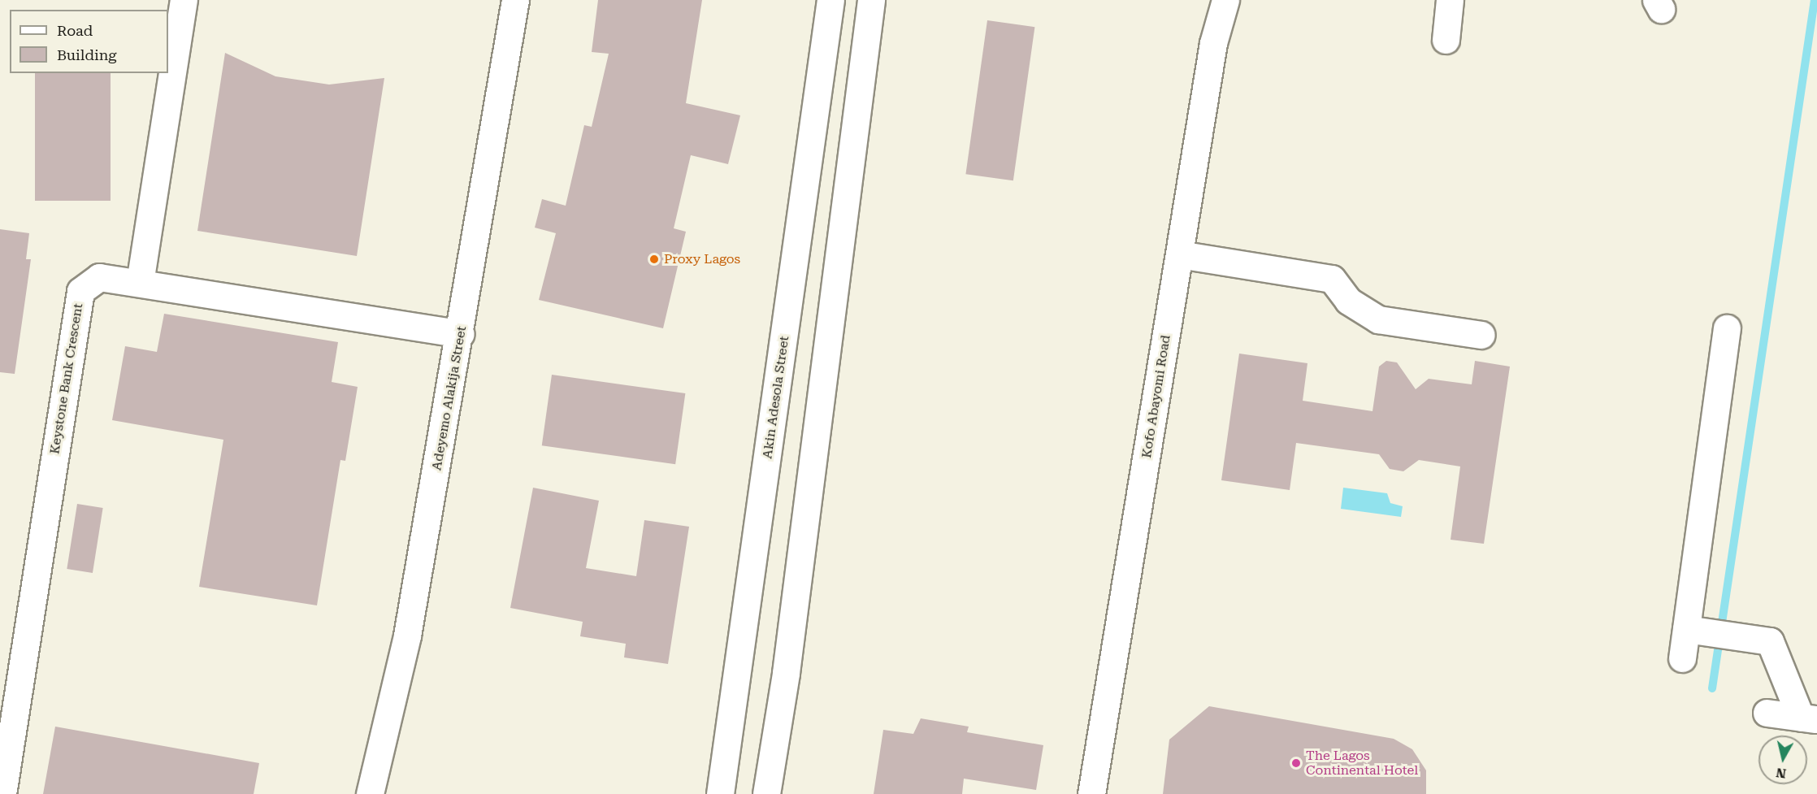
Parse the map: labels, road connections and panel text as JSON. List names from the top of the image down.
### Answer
{
  "streets": {
    "main road": [
      "Keystone Bank Crescent",
      "Kofo Abayomi Road",
      "Akin Adesola Street",
      "Adeyemo Alakija Street"
    ]
  },
  "crossings": [
    ["Keystone Bank Crescent", "Adeyemo Alakija Street"]
  ],
  "places": ["Proxy Lagos", "The Lagos Continental Hotel"],
  "legend": ["Road", "Building"],
  "north": "bottom"
}
